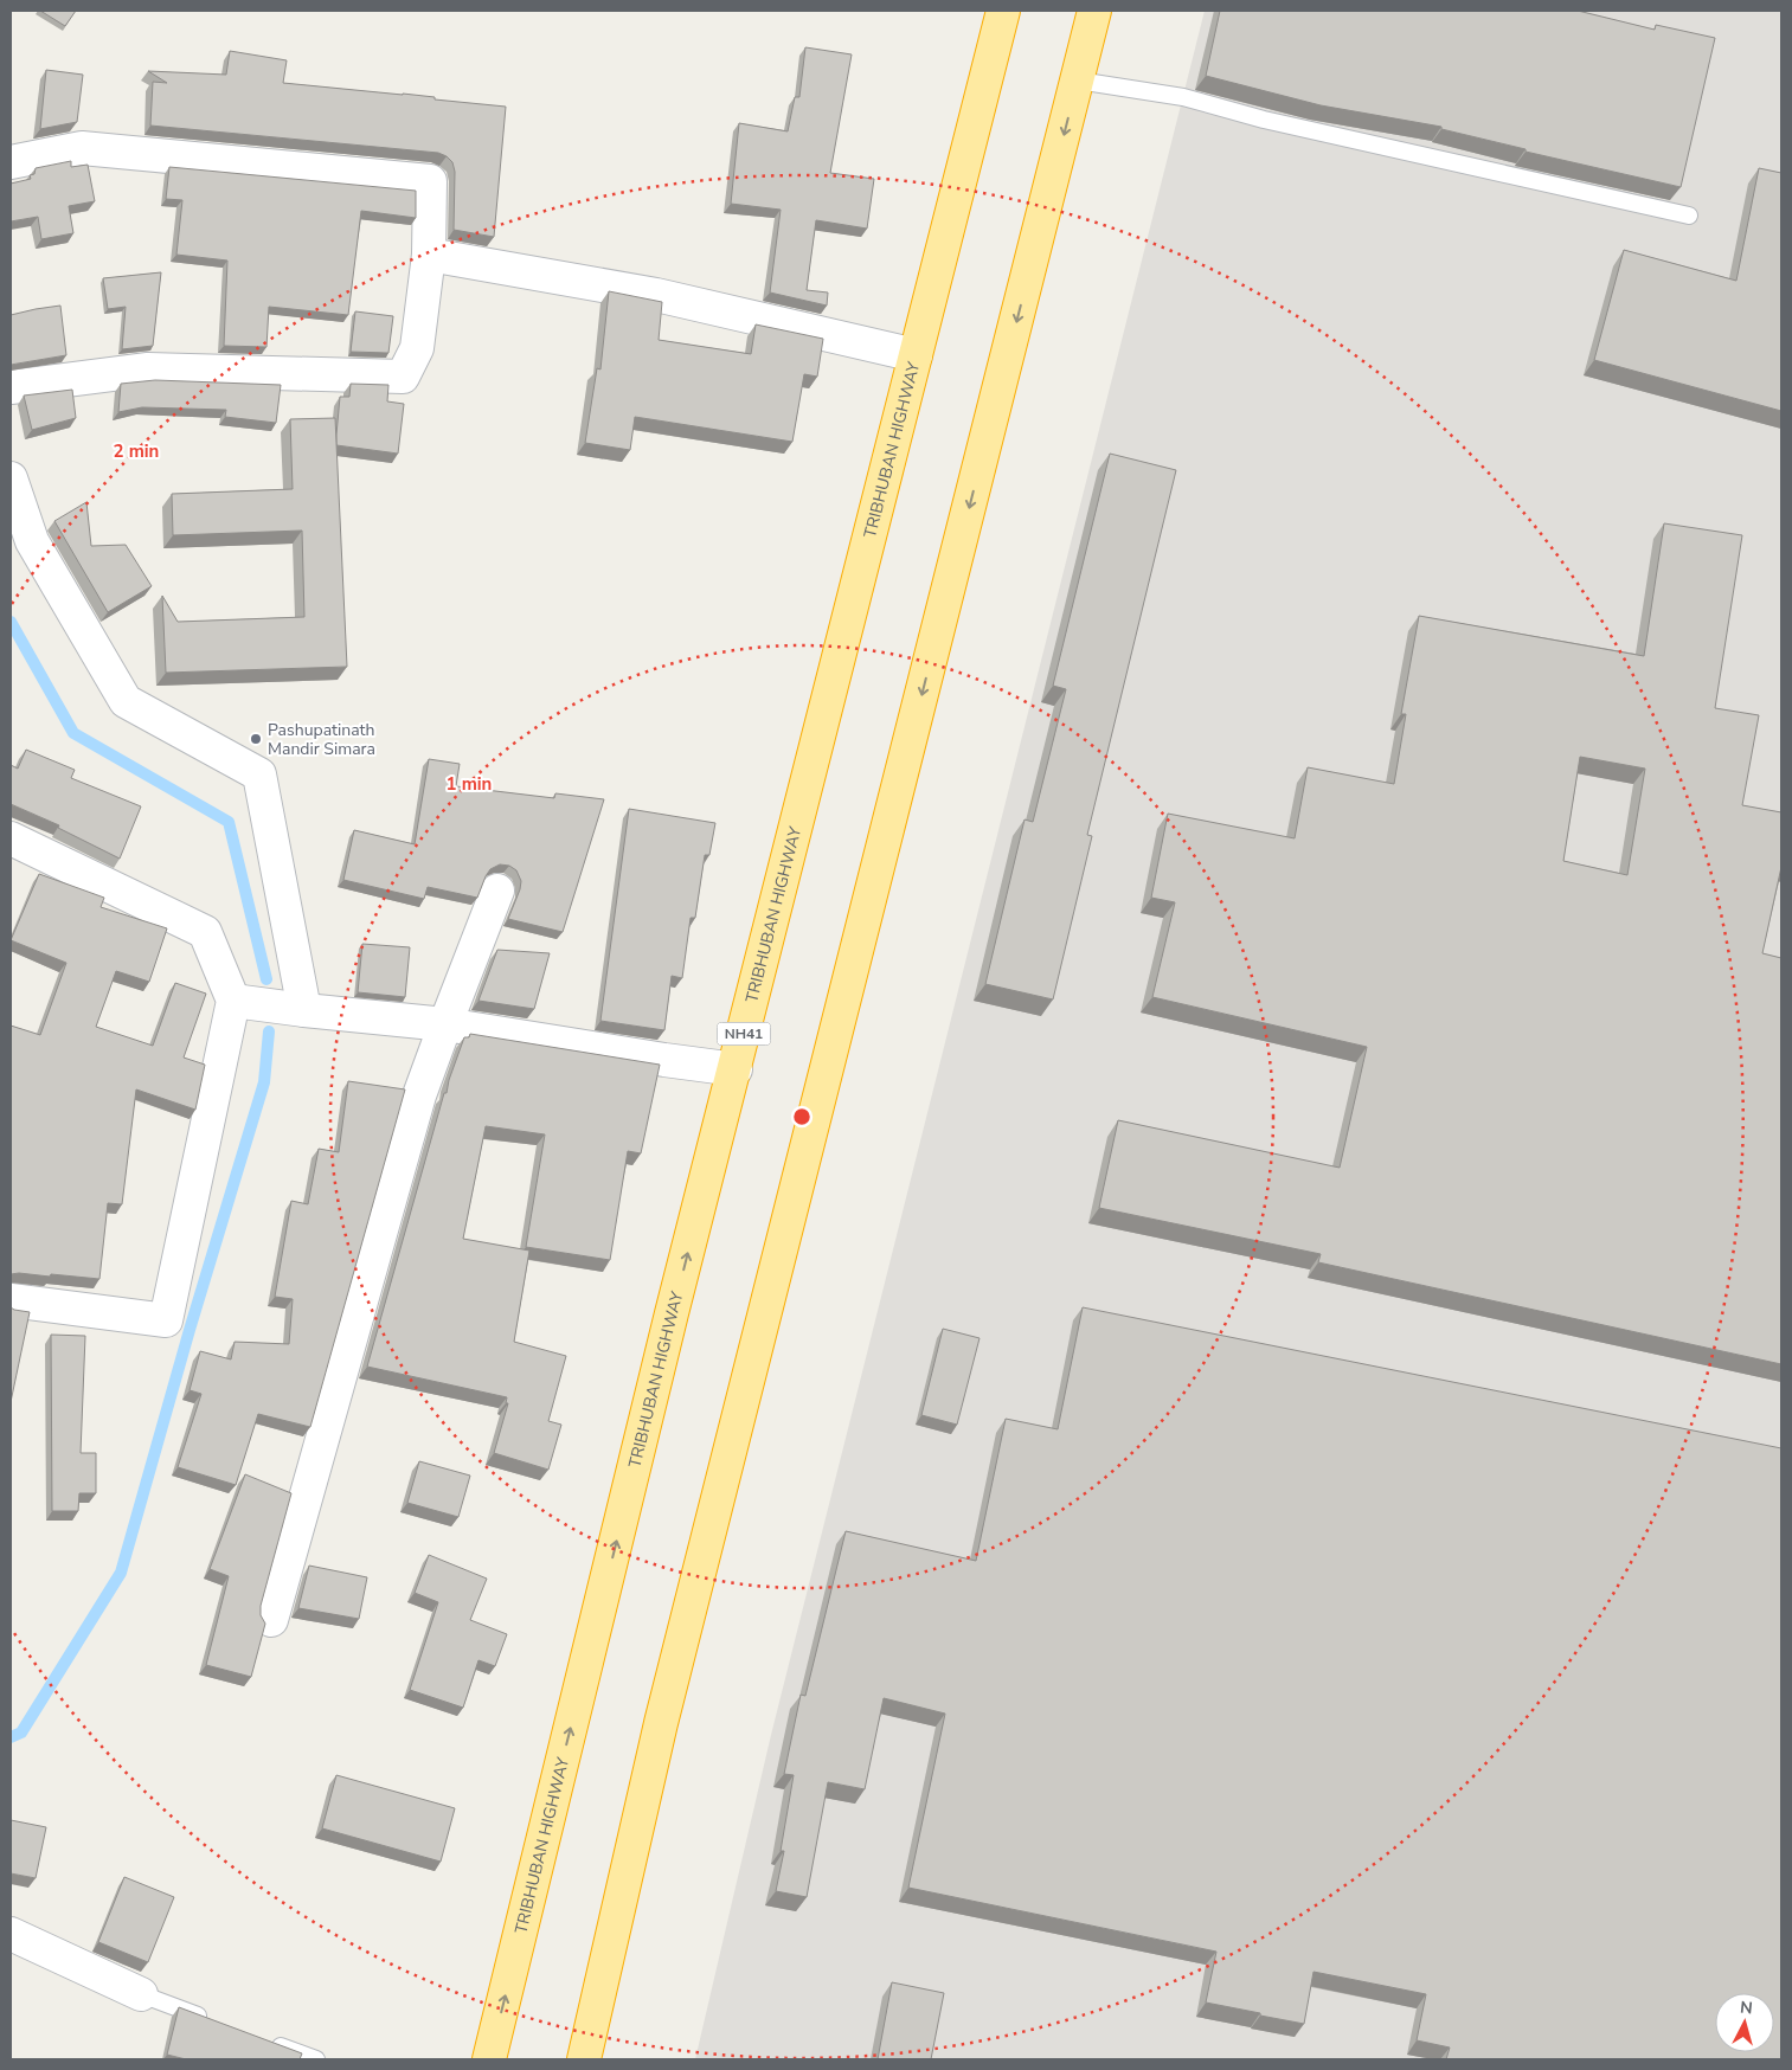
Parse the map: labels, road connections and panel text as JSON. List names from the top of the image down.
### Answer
{
  "streets": {
    "highway": ["TRIBHUBAN HIGHWAY", "NH41"]
  },
  "places": ["Pashupatinath Mandir Simara"],
  "north": "top",
  "rings": ["2 min", "1 min"]
}
